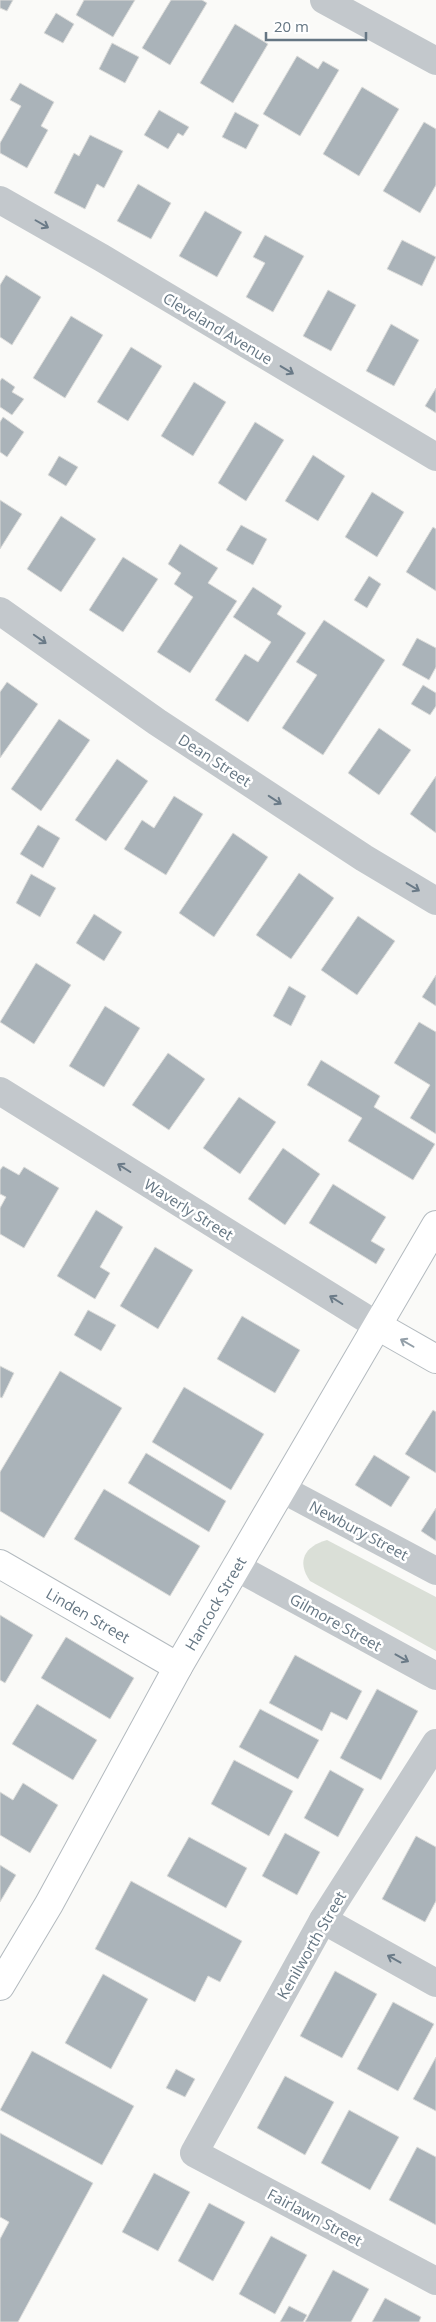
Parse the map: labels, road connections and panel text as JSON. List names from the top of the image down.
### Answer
{
  "streets": {
    "street": [
      "Cleveland Avenue",
      "Dean Street",
      "Waverly Street",
      "Newbury Street",
      "Hancock Street",
      "Linden Street",
      "Gilmore Street",
      "Kenilworth Street",
      "Fairlawn Street"
    ]
  },
  "crossings": [
    ["Waverly Street", "Hancock Street"],
    ["Newbury Street", "Hancock Street"],
    ["Hancock Street", "Linden Street"],
    ["Hancock Street", "Gilmore Street"],
    ["Kenilworth Street", "Fairlawn Street"]
  ],
  "one_way": [
    "Cleveland Avenue",
    "Dean Street",
    "Waverly Street",
    "Gilmore Street"
  ],
  "scale_bar": "20 m"
}
